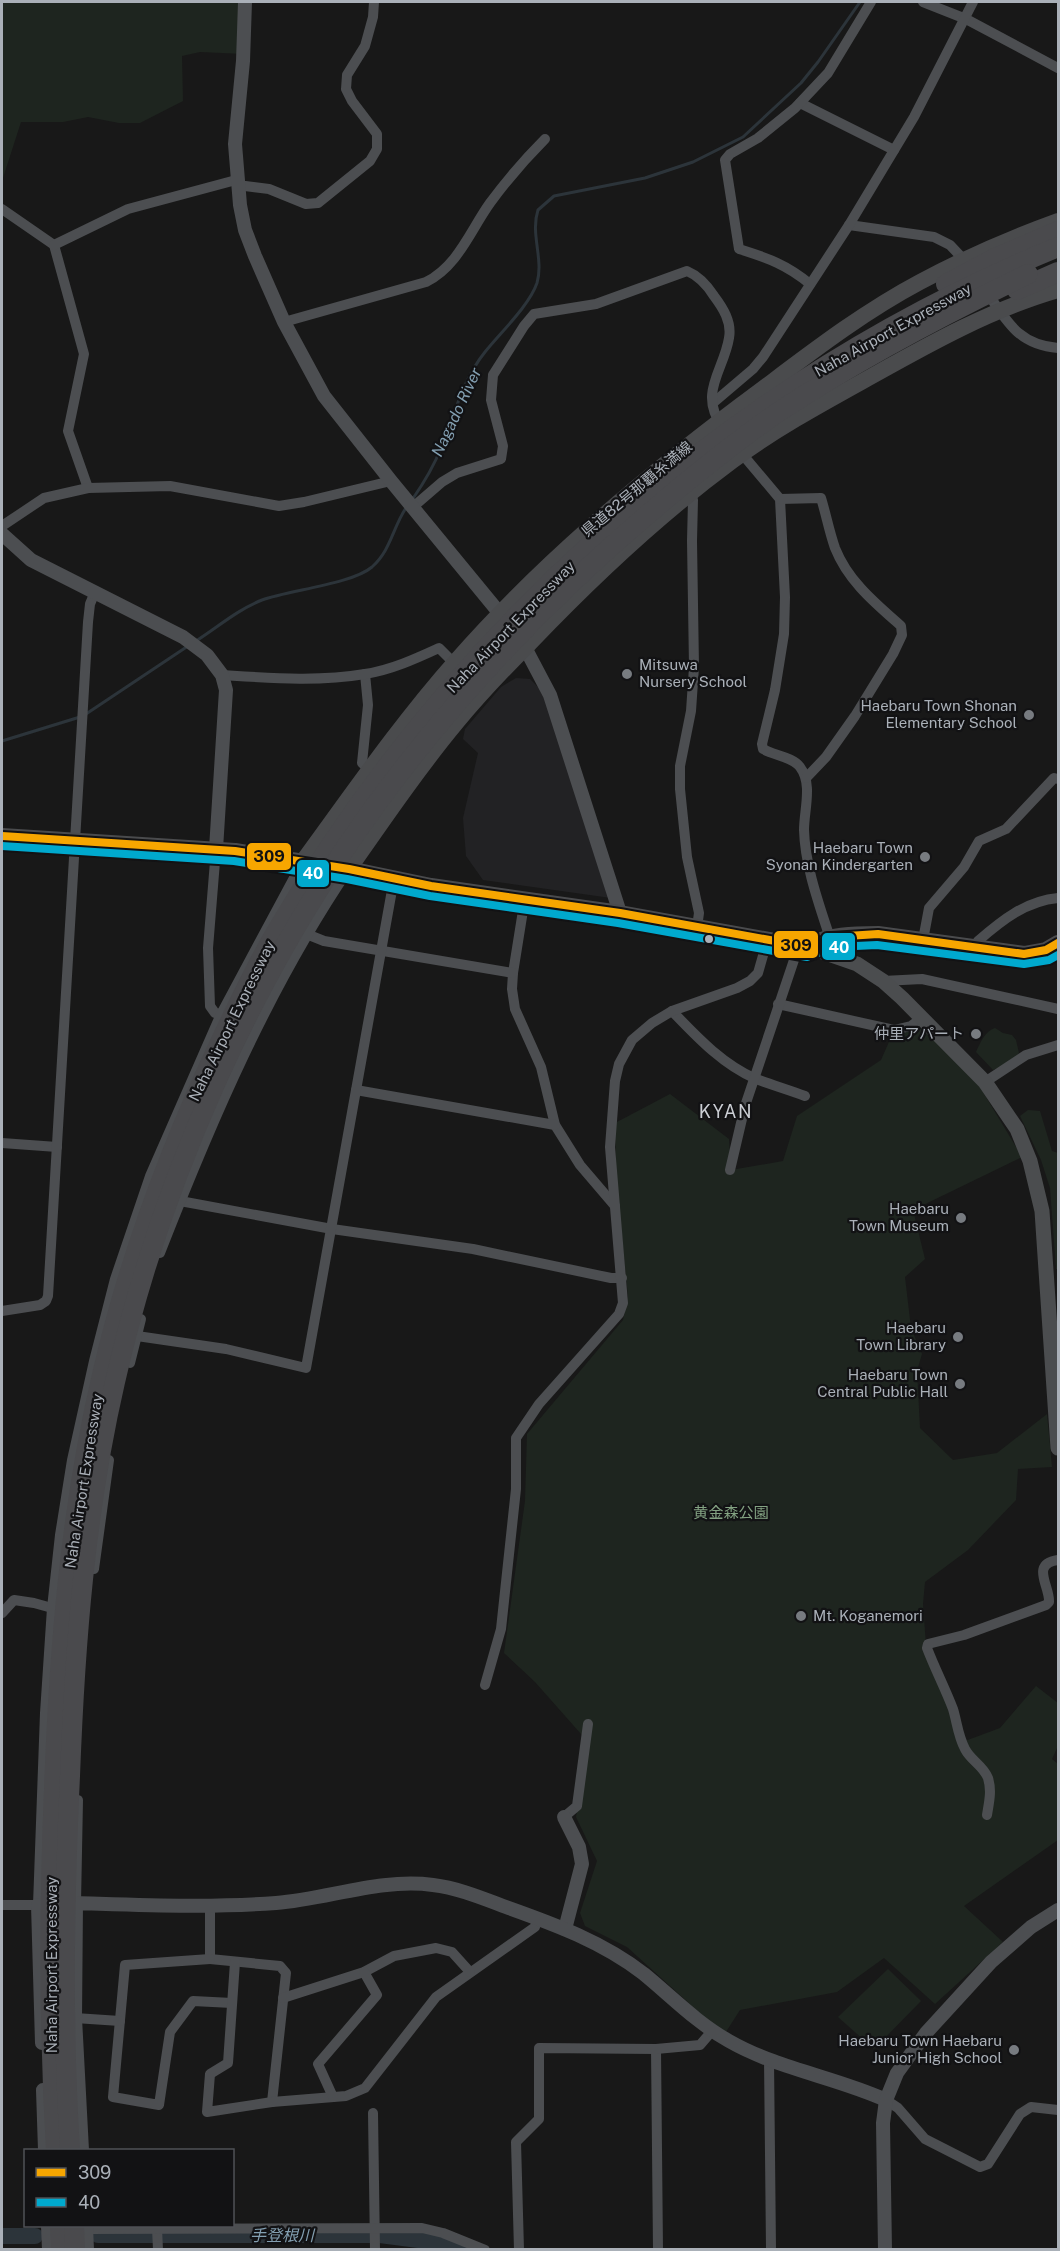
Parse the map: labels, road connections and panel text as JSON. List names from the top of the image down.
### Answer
{
  "streets": {
    "highway": ["Naha Airport Expressway"],
    "main road": ["県道82号那覇糸満線"]
  },
  "districts": ["KYAN"],
  "water": ["Nagado River", "手登根川"],
  "parks": ["黄金森公園"],
  "places": [
    "Mitsuwa Nursery School",
    "Haebaru Town Shonan Elementary School",
    "Haebaru Town Syonan Kindergarten",
    "仲里アパート",
    "Haebaru Town Museum",
    "Haebaru Town Library",
    "Haebaru Town Central Public Hall",
    "Mt. Koganemori",
    "Haebaru Town Haebaru Junior High School"
  ],
  "lines": ["transit line 309", "transit line 40"],
  "legend": ["309", "40"]
}
